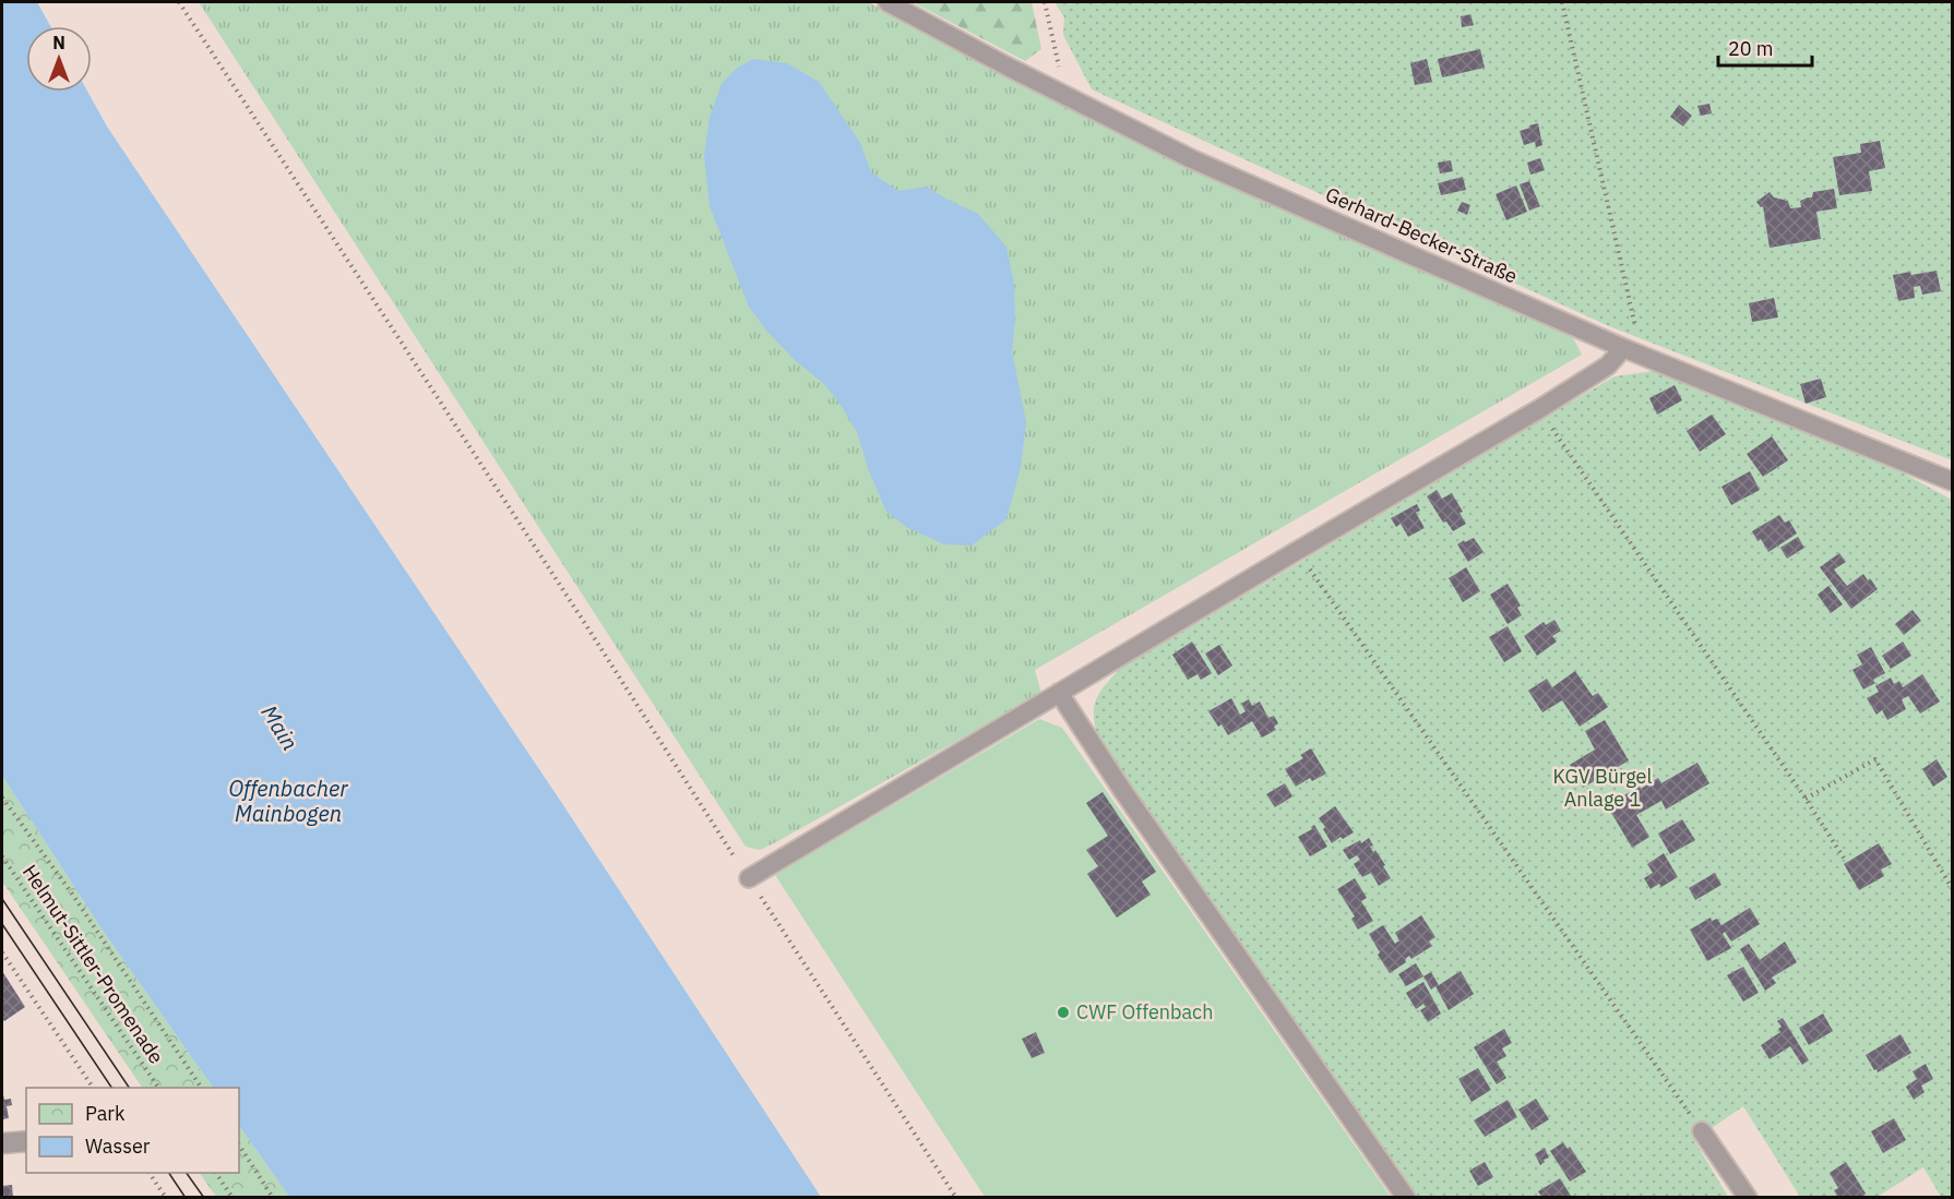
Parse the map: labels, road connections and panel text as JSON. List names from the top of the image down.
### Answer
{
  "streets": {
    "lane": ["Gerhard-Becker-Straße"],
    "path": ["Helmut-Sittler-Promenade"]
  },
  "water": ["Main", "Offenbacher Mainbogen"],
  "parks": ["KGV Bürgel Anlage 1"],
  "places": ["CWF Offenbach"],
  "legend": ["Park", "Wasser"],
  "scale_bar": "20 m",
  "north": "top"
}
